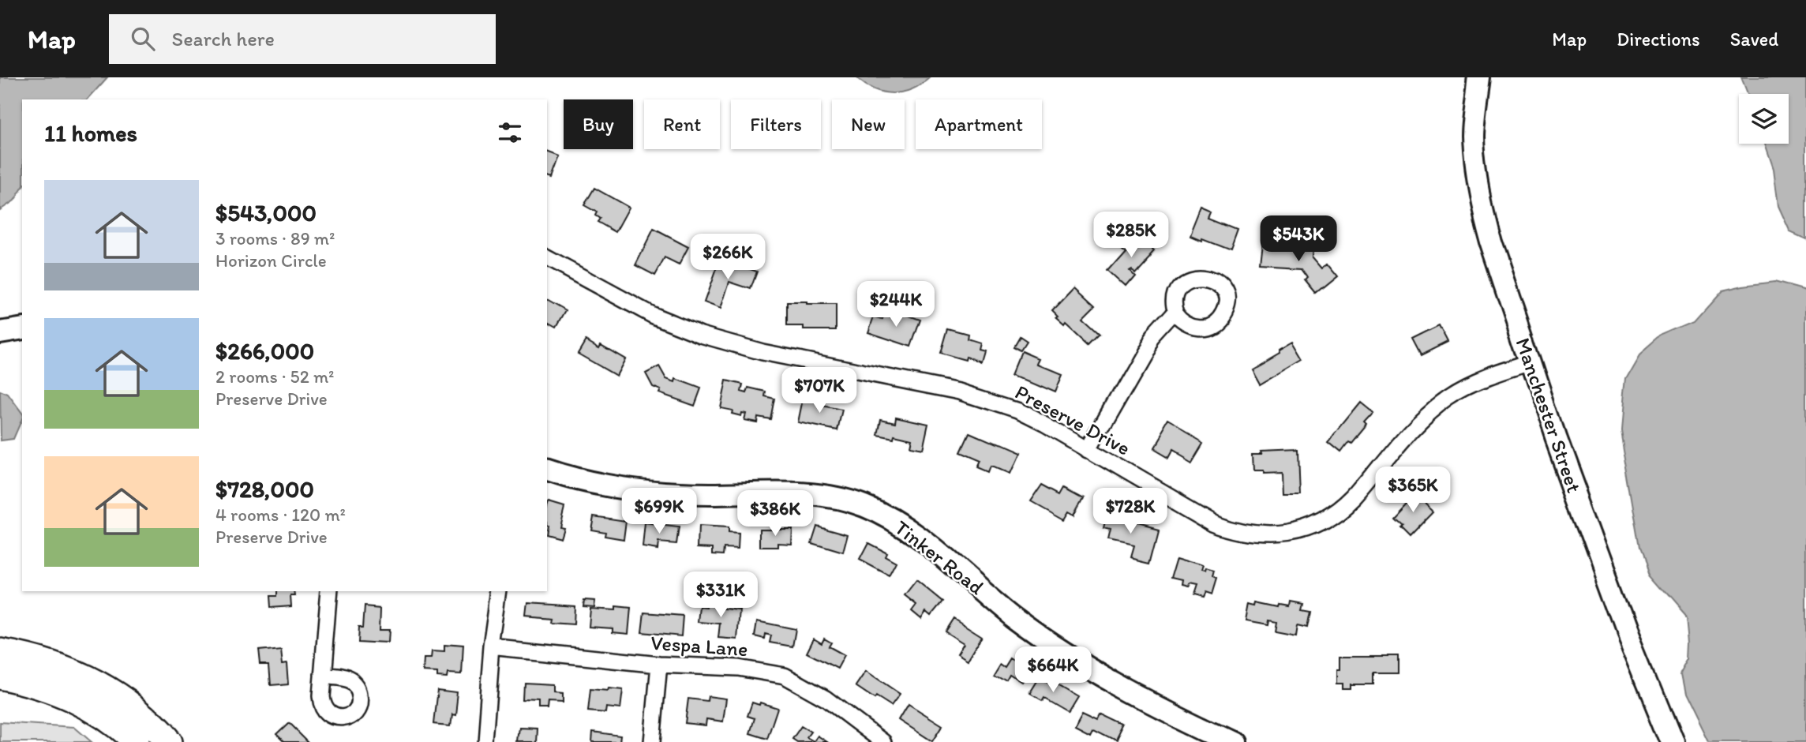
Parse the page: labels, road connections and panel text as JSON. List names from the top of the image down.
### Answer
{
  "streets": {
    "street": [
      "Manchester Street",
      "Preserve Drive",
      "Tinker Road",
      "Vespa Lane"
    ]
  },
  "crossings": [
    ["Manchester Street", "Preserve Drive"]
  ],
  "page": {
    "header": "Map",
    "search": "Search here",
    "nav": ["Map", "Directions", "Saved"],
    "chip": [
      "Buy",
      "Rent",
      "Filters",
      "New",
      "Apartment"
    ],
    "heading": "11 homes",
    "list": [
      {
        "name": "$543,000",
        "note": "3 rooms · 89 m² · Horizon Circle"
      },
      {
        "name": "$266,000",
        "note": "2 rooms · 52 m² · Preserve Drive"
      },
      {
        "name": "$728,000",
        "note": "4 rooms · 120 m² · Preserve Drive"
      }
    ],
    "price": [
      "$285K",
      "$543K",
      "$266K",
      "$244K",
      "$707K",
      "$365K",
      "$699K",
      "$728K",
      "$386K",
      "$331K",
      "$664K"
    ]
  }
}
